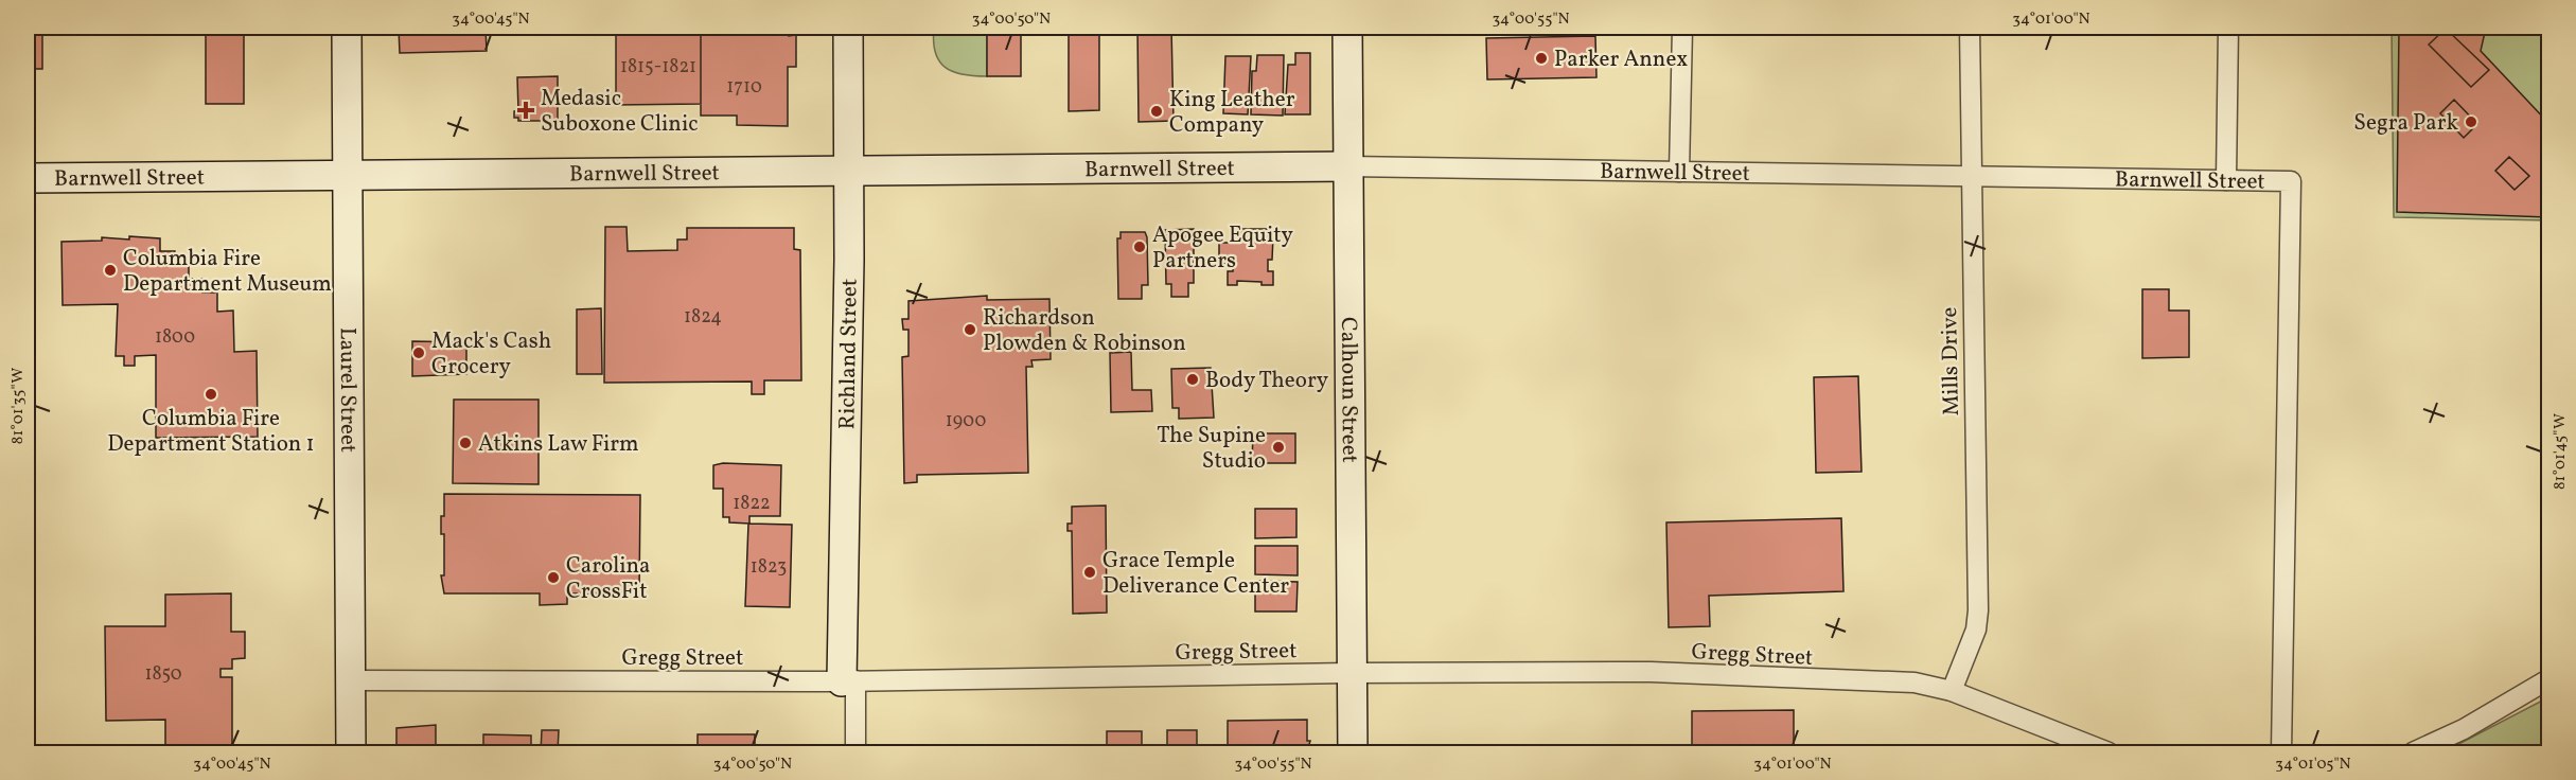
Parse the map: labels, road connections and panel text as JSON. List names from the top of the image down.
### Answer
{
  "streets": {
    "street": [
      "Barnwell Street",
      "Richland Street",
      "Mills Drive",
      "Laurel Street",
      "Calhoun Street",
      "Gregg Street"
    ]
  },
  "crossings": [
    ["Barnwell Street", "Richland Street"],
    ["Barnwell Street", "Mills Drive"],
    ["Barnwell Street", "Laurel Street"],
    ["Barnwell Street", "Calhoun Street"],
    ["Richland Street", "Gregg Street"],
    ["Mills Drive", "Gregg Street"],
    ["Laurel Street", "Gregg Street"],
    ["Calhoun Street", "Gregg Street"]
  ],
  "places": {
    "other": [
      "Parker Annex",
      "King Leather Company",
      "Segra Park",
      "Apogee Equity Partners",
      "Columbia Fire Department Museum",
      "Richardson Plowden & Robinson",
      "Mack's Cash Grocery",
      "Body Theory",
      "Columbia Fire Department Station 1",
      "Atkins Law Firm",
      "The Supine Studio",
      "Grace Temple Deliverance Center",
      "Carolina CrossFit"
    ],
    "health": ["Medasic Suboxone Clinic"]
  },
  "house_numbers": [
    "1815-1821",
    "1710",
    "1824",
    "1800",
    "1900",
    "1822",
    "1823",
    "1850"
  ],
  "coordinates": [
    "34°00'45\"N",
    "34°00'50\"N",
    "34°00'55\"N",
    "34°01'00\"N",
    "81°01'35\"W",
    "81°01'45\"W",
    "34°01'05\"N"
  ]
}
